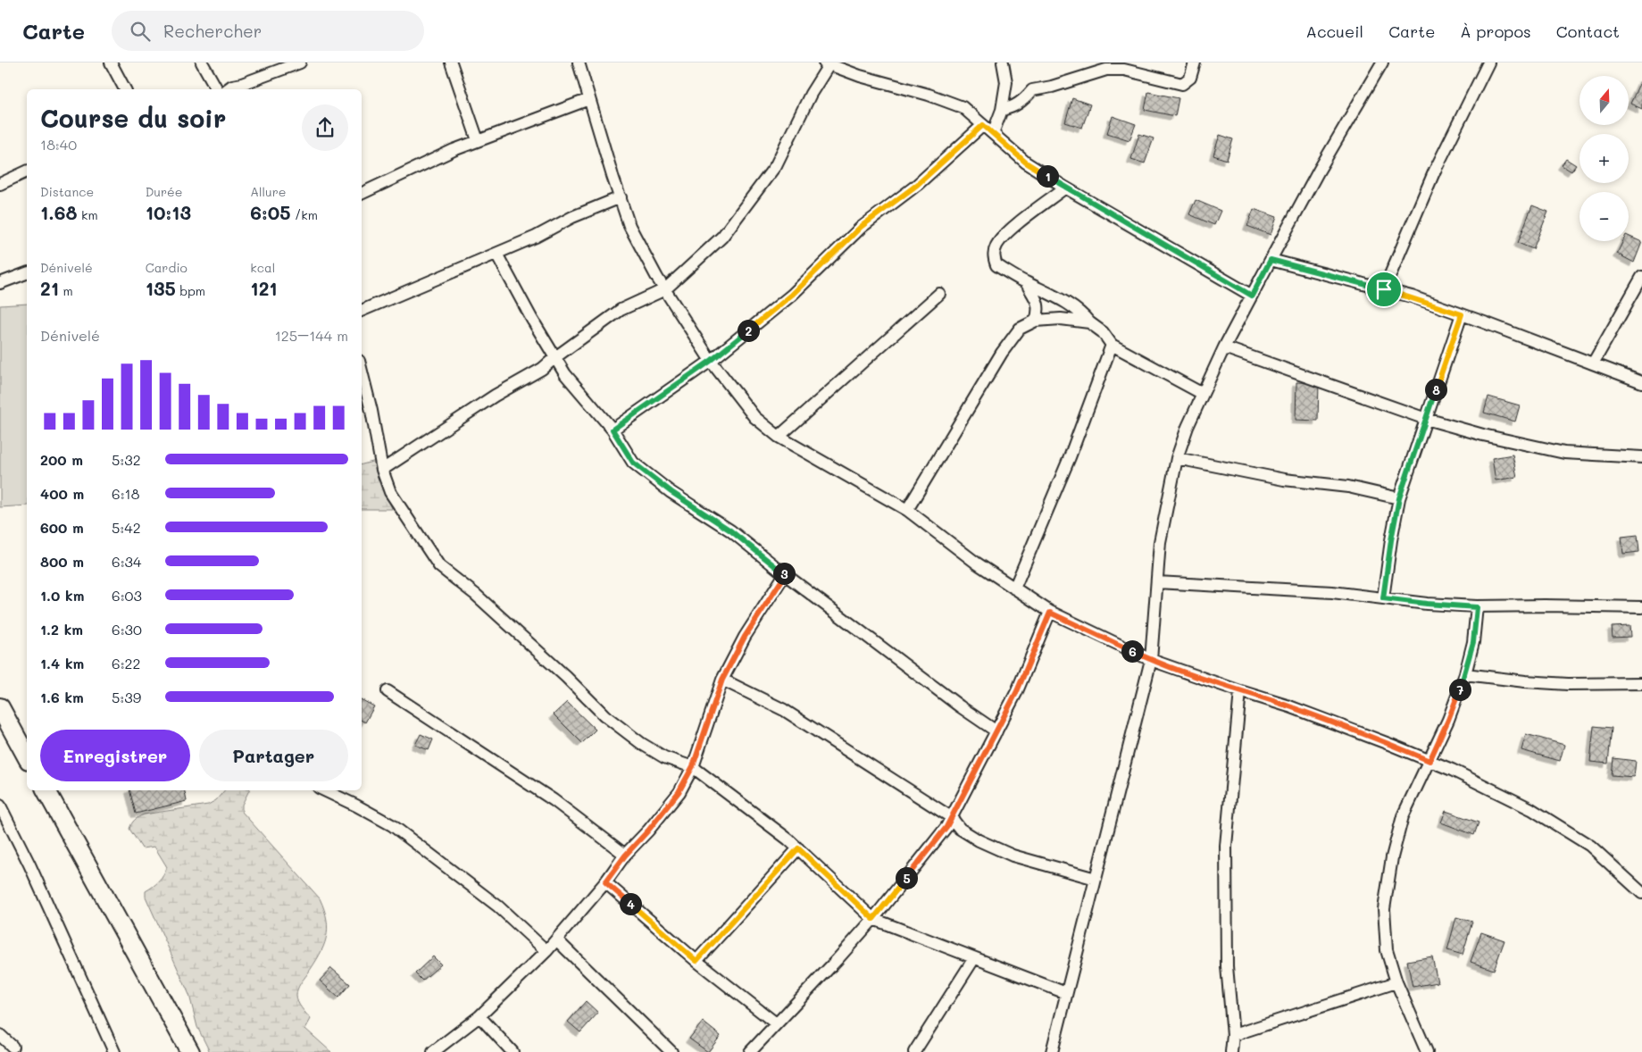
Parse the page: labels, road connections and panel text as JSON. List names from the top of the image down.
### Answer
{
  "north": "top",
  "page": {
    "header": "Carte",
    "search": "Rechercher",
    "nav": [
      "Accueil",
      "Carte",
      "À propos",
      "Contact"
    ],
    "map_buttons": ["+", "−"],
    "heading": ["Course du soir", "18:40"],
    "pins": [
      "1",
      "2",
      "8",
      "3",
      "6",
      "7",
      "5",
      "4"
    ],
    "stats": [
      ["Distance", "1.68 km"],
      ["Durée", "10:13"],
      ["Allure", "6:05 /km"],
      ["Dénivelé", "21 m"],
      ["Cardio", "135 bpm"],
      ["kcal", "121"]
    ],
    "chart": ["Dénivelé", "125–144 m"],
    "list": [
      {
        "name": "200 m",
        "note": "5:32"
      },
      {
        "name": "400 m",
        "note": "6:18"
      },
      {
        "name": "600 m",
        "note": "5:42"
      },
      {
        "name": "800 m",
        "note": "6:34"
      },
      {
        "name": "1.0 km",
        "note": "6:03"
      },
      {
        "name": "1.2 km",
        "note": "6:30"
      },
      {
        "name": "1.4 km",
        "note": "6:22"
      },
      {
        "name": "1.6 km",
        "note": "5:39"
      }
    ],
    "buttons": ["Enregistrer", "Partager"]
  }
}
